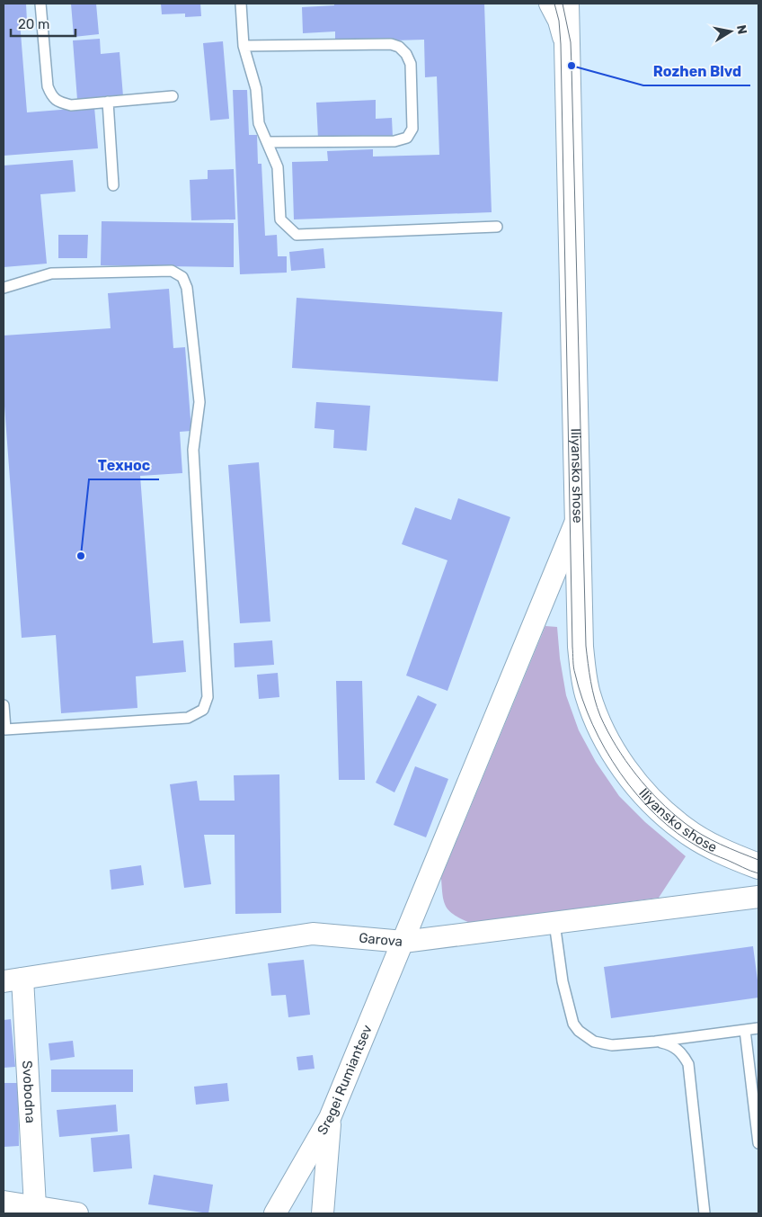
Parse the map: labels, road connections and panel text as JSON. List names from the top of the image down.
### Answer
{
  "streets": {
    "street": [
      "Iliyansko shose",
      "Garova",
      "Sregei Rumiantsev",
      "Svobodna"
    ]
  },
  "crossings": [
    ["Iliyansko shose", "Sregei Rumiantsev"],
    ["Garova", "Sregei Rumiantsev"],
    ["Garova", "Svobodna"]
  ],
  "places": ["Rozhen Blvd", "Технос"],
  "scale_bar": "20 m",
  "north": "right"
}
